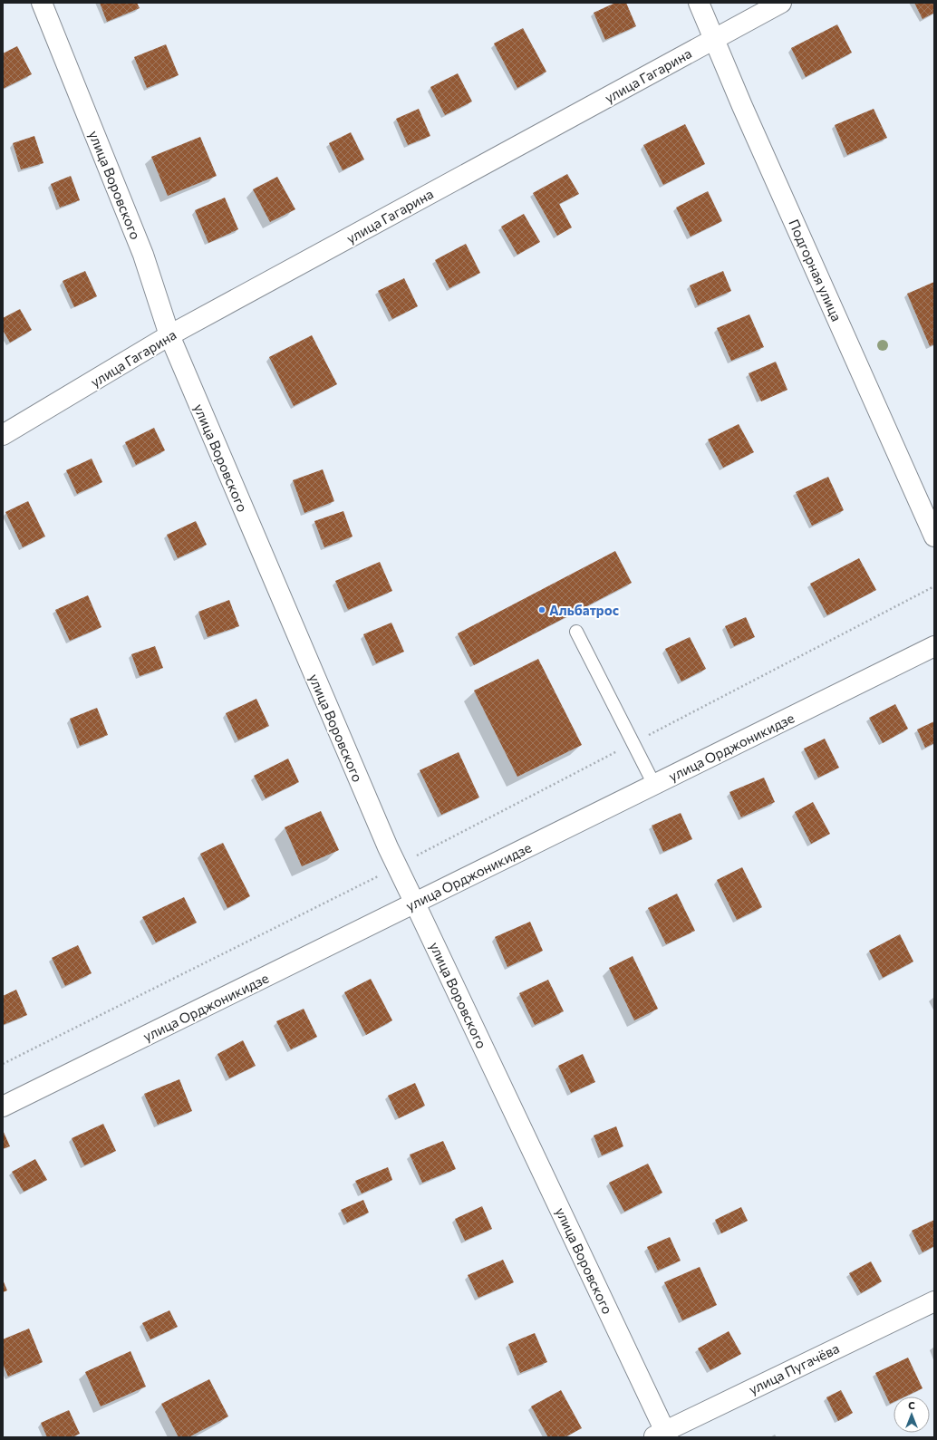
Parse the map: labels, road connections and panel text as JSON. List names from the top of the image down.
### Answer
{
  "streets": {
    "street": [
      "улица Гагарина",
      "улица Воровского",
      "Подгорная улица",
      "улица Орджоникидзе",
      "улица Пугачёва"
    ]
  },
  "crossings": [
    ["улица Гагарина", "улица Воровского"],
    ["улица Гагарина", "Подгорная улица"],
    ["улица Воровского", "улица Орджоникидзе"],
    ["улица Воровского", "улица Пугачёва"]
  ],
  "places": ["Альбатрос"],
  "north": "top"
}
